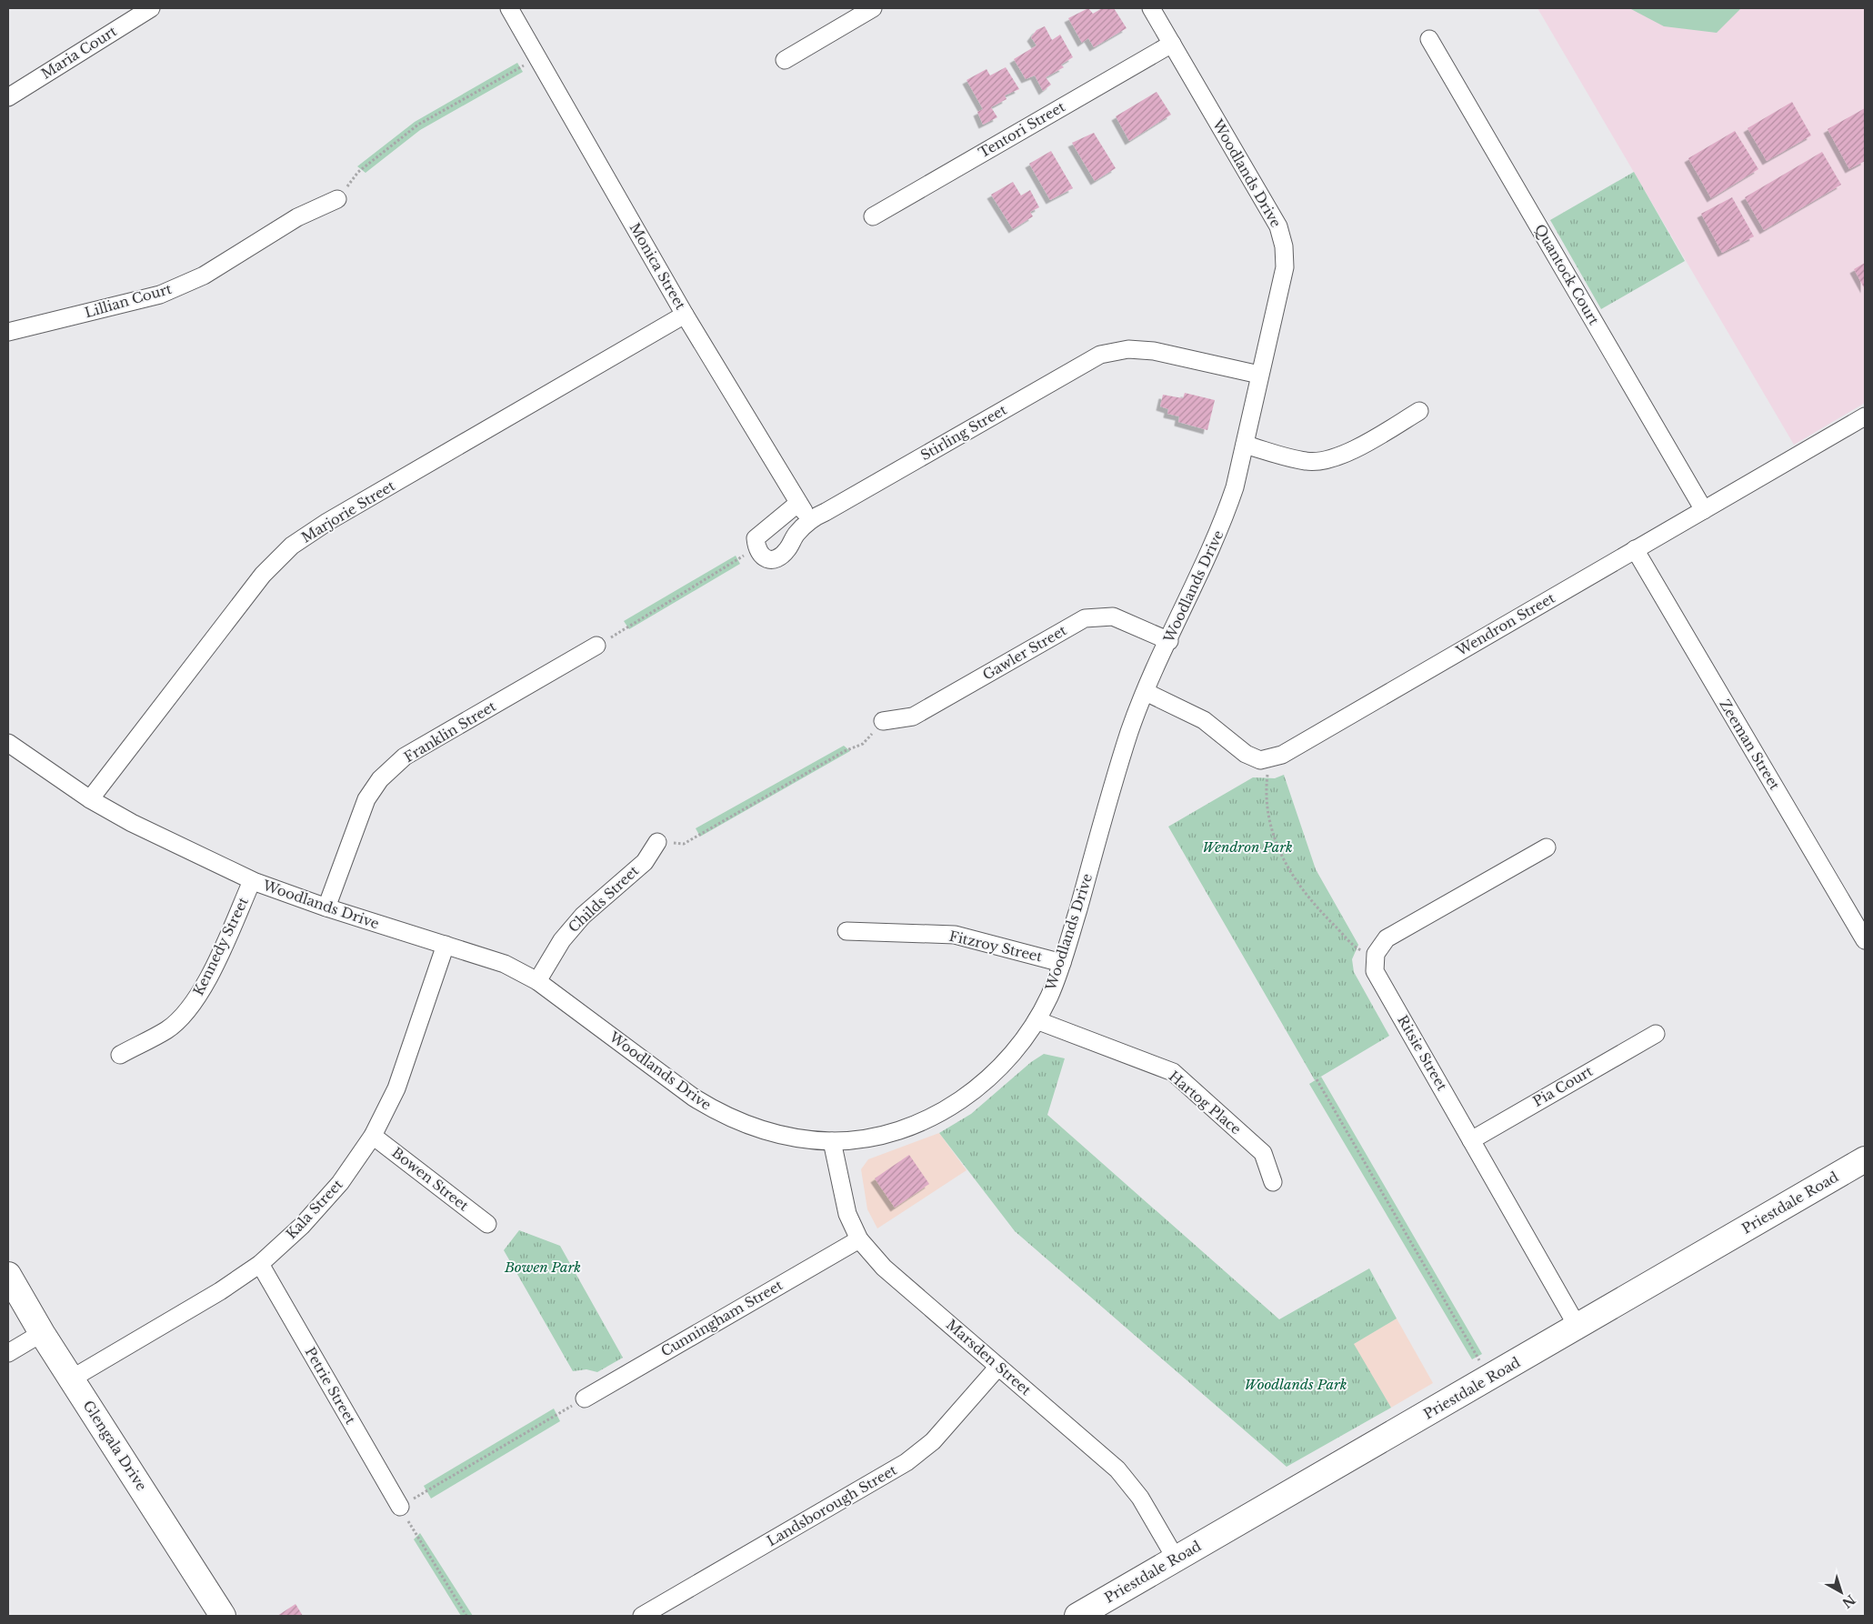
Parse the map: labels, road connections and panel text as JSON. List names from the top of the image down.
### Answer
{
  "streets": {
    "street": [
      "Maria Court",
      "Tentori Street",
      "Woodlands Drive",
      "Monica Street",
      "Quantock Court",
      "Lillian Court",
      "Stirling Street",
      "Marjorie Street",
      "Wendron Street",
      "Gawler Street",
      "Franklin Street",
      "Zeeman Street",
      "Childs Street",
      "Kennedy Street",
      "Fitzroy Street",
      "Ritsie Street",
      "Pia Court",
      "Hartog Place",
      "Bowen Street",
      "Priestdale Road",
      "Kala Street",
      "Cunningham Street",
      "Marsden Street",
      "Petrie Street",
      "Glengala Drive",
      "Landsborough Street"
    ]
  },
  "crossings": [
    ["Tentori Street", "Woodlands Drive"],
    ["Woodlands Drive", "Stirling Street"],
    ["Woodlands Drive", "Marjorie Street"],
    ["Woodlands Drive", "Gawler Street"],
    ["Woodlands Drive", "Franklin Street"],
    ["Woodlands Drive", "Childs Street"],
    ["Woodlands Drive", "Kennedy Street"],
    ["Woodlands Drive", "Fitzroy Street"],
    ["Woodlands Drive", "Hartog Place"],
    ["Woodlands Drive", "Kala Street"],
    ["Woodlands Drive", "Marsden Street"],
    ["Monica Street", "Stirling Street"],
    ["Monica Street", "Marjorie Street"],
    ["Quantock Court", "Wendron Street"],
    ["Wendron Street", "Zeeman Street"],
    ["Ritsie Street", "Pia Court"],
    ["Ritsie Street", "Priestdale Road"],
    ["Bowen Street", "Kala Street"],
    ["Priestdale Road", "Marsden Street"],
    ["Kala Street", "Petrie Street"],
    ["Kala Street", "Glengala Drive"],
    ["Cunningham Street", "Marsden Street"],
    ["Marsden Street", "Landsborough Street"]
  ],
  "parks": ["Wendron Park", "Bowen Park", "Woodlands Park"],
  "north": "bottom right"
}
